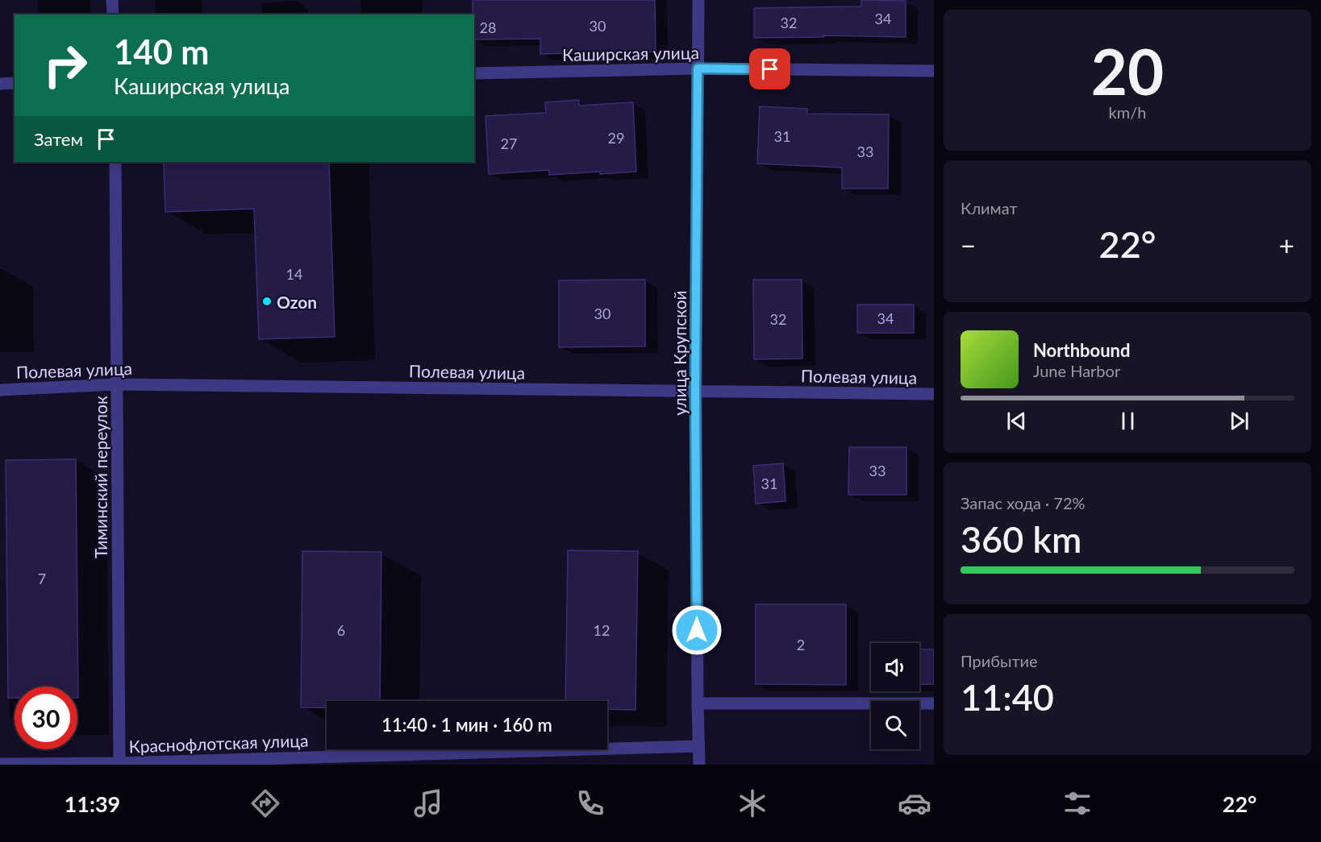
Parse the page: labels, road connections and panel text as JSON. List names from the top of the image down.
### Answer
{
  "streets": {
    "street": [
      "Каширская улица",
      "улица Крупской",
      "Полевая улица",
      "Тиминский переулок",
      "Краснофлотская улица"
    ]
  },
  "crossings": [
    ["Каширская улица", "улица Крупской"],
    ["улица Крупской", "Полевая улица"],
    ["улица Крупской", "Краснофлотская улица"],
    ["Полевая улица", "Тиминский переулок"],
    ["Тиминский переулок", "Краснофлотская улица"]
  ],
  "places": ["Ozon"],
  "house_numbers": [
    "34",
    "32",
    "30",
    "28",
    "31",
    "29",
    "27",
    "33",
    "14",
    "30",
    "34",
    "32",
    "33",
    "31",
    "7",
    "6",
    "12",
    "2"
  ],
  "page": {
    "tile": [
      ["20", "km/h"],
      "Климат",
      ["Запас хода · 72%", "360 km"],
      ["Прибытие", "11:40"]
    ],
    "turn": ["140 m", "Каширская улица"],
    "then": "Затем",
    "heat": ["−", "22°", "+"],
    "song": ["Northbound", "June Harbor"],
    "limit": "30",
    "trip": "11:40 · 1 мин · 160 m",
    "tabs": ["11:39", "22°"]
  }
}
